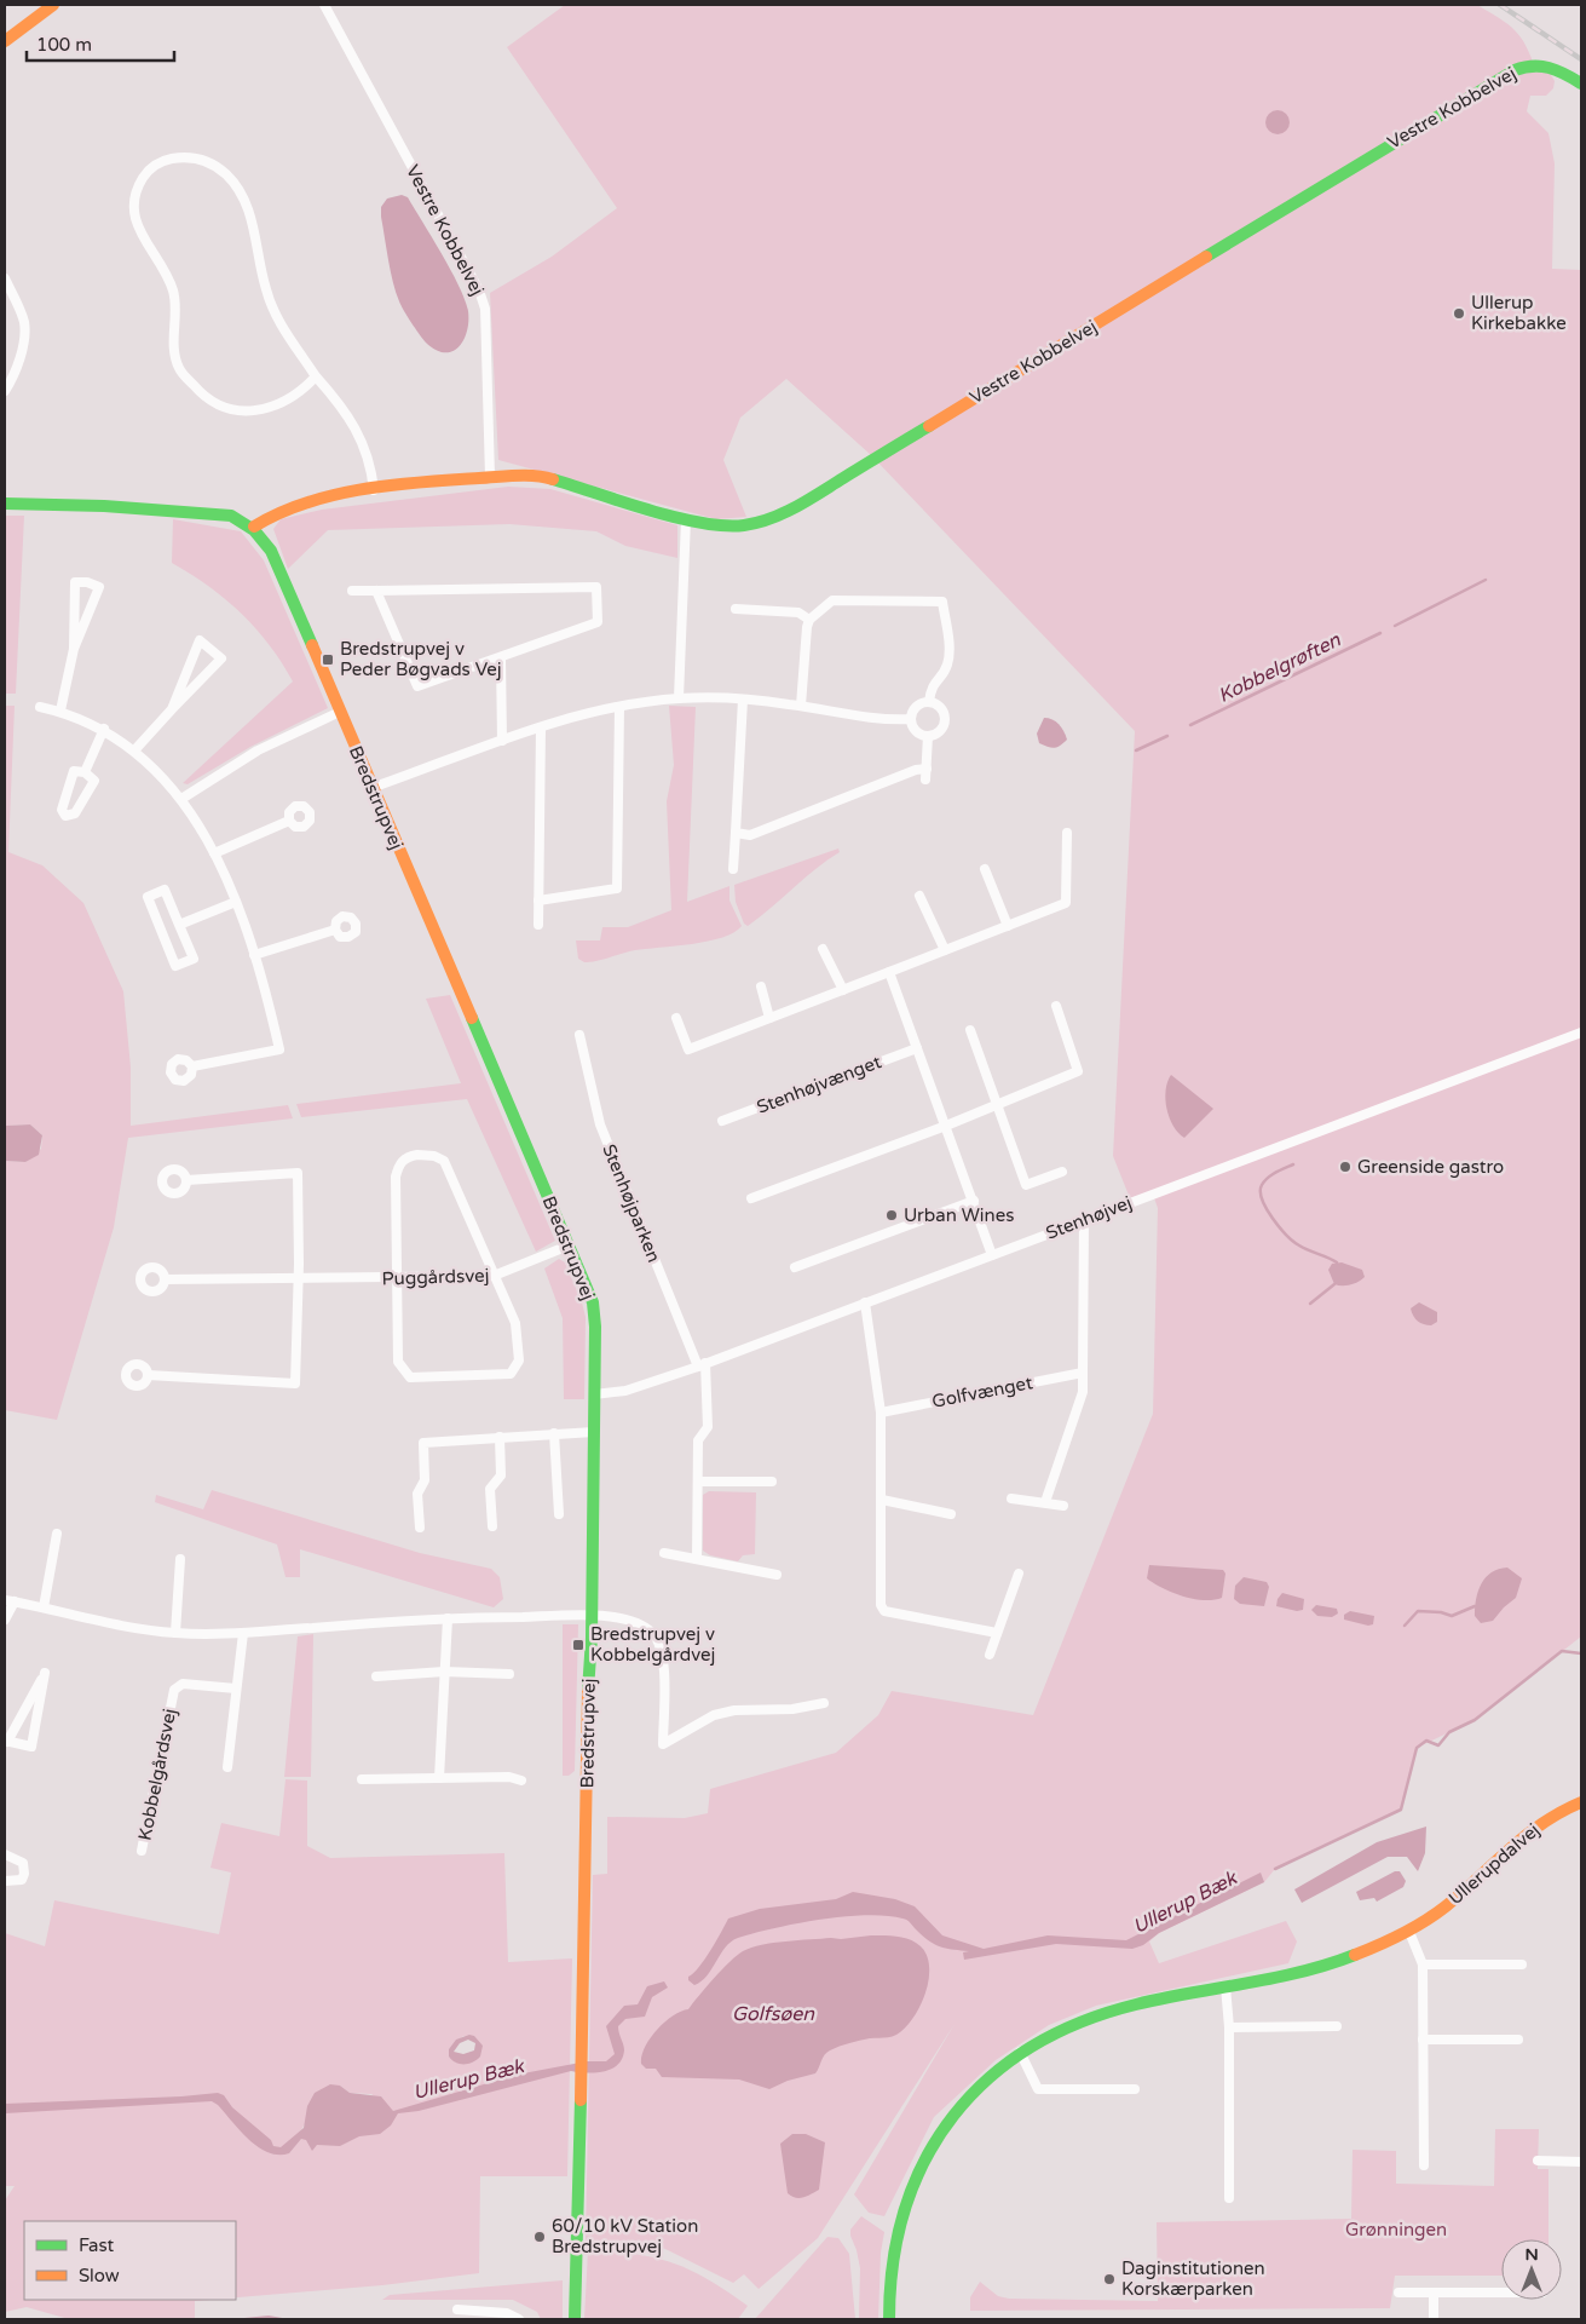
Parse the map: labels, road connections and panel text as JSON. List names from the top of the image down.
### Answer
{
  "streets": {
    "street": [
      "Vestre Kobbelvej",
      "Bredstrupvej",
      "Stenhøjvænget",
      "Stenhøjparken",
      "Stenhøjvej",
      "Puggårdsvej",
      "Golfvænget",
      "Kobbelgårdsvej",
      "Ullerupdalvej"
    ]
  },
  "crossings": [
    ["Vestre Kobbelvej", "Bredstrupvej"],
    ["Bredstrupvej", "Stenhøjvej"],
    ["Bredstrupvej", "Puggårdsvej"],
    ["Stenhøjparken", "Stenhøjvej"]
  ],
  "water": ["Kobbelgrøften", "Ullerup Bæk", "Golfsøen"],
  "parks": ["Grønningen"],
  "places": {
    "other": [
      "Ullerup Kirkebakke",
      "Greenside gastro",
      "Urban Wines",
      "60/10 kV Station Bredstrupvej",
      "Daginstitutionen Korskærparken"
    ],
    "transit": ["Bredstrupvej v Peder Bøgvads Vej", "Bredstrupvej v Kobbelgårdvej"]
  },
  "legend": ["Fast", "Slow"],
  "scale_bar": "100 m",
  "north": "top"
}
